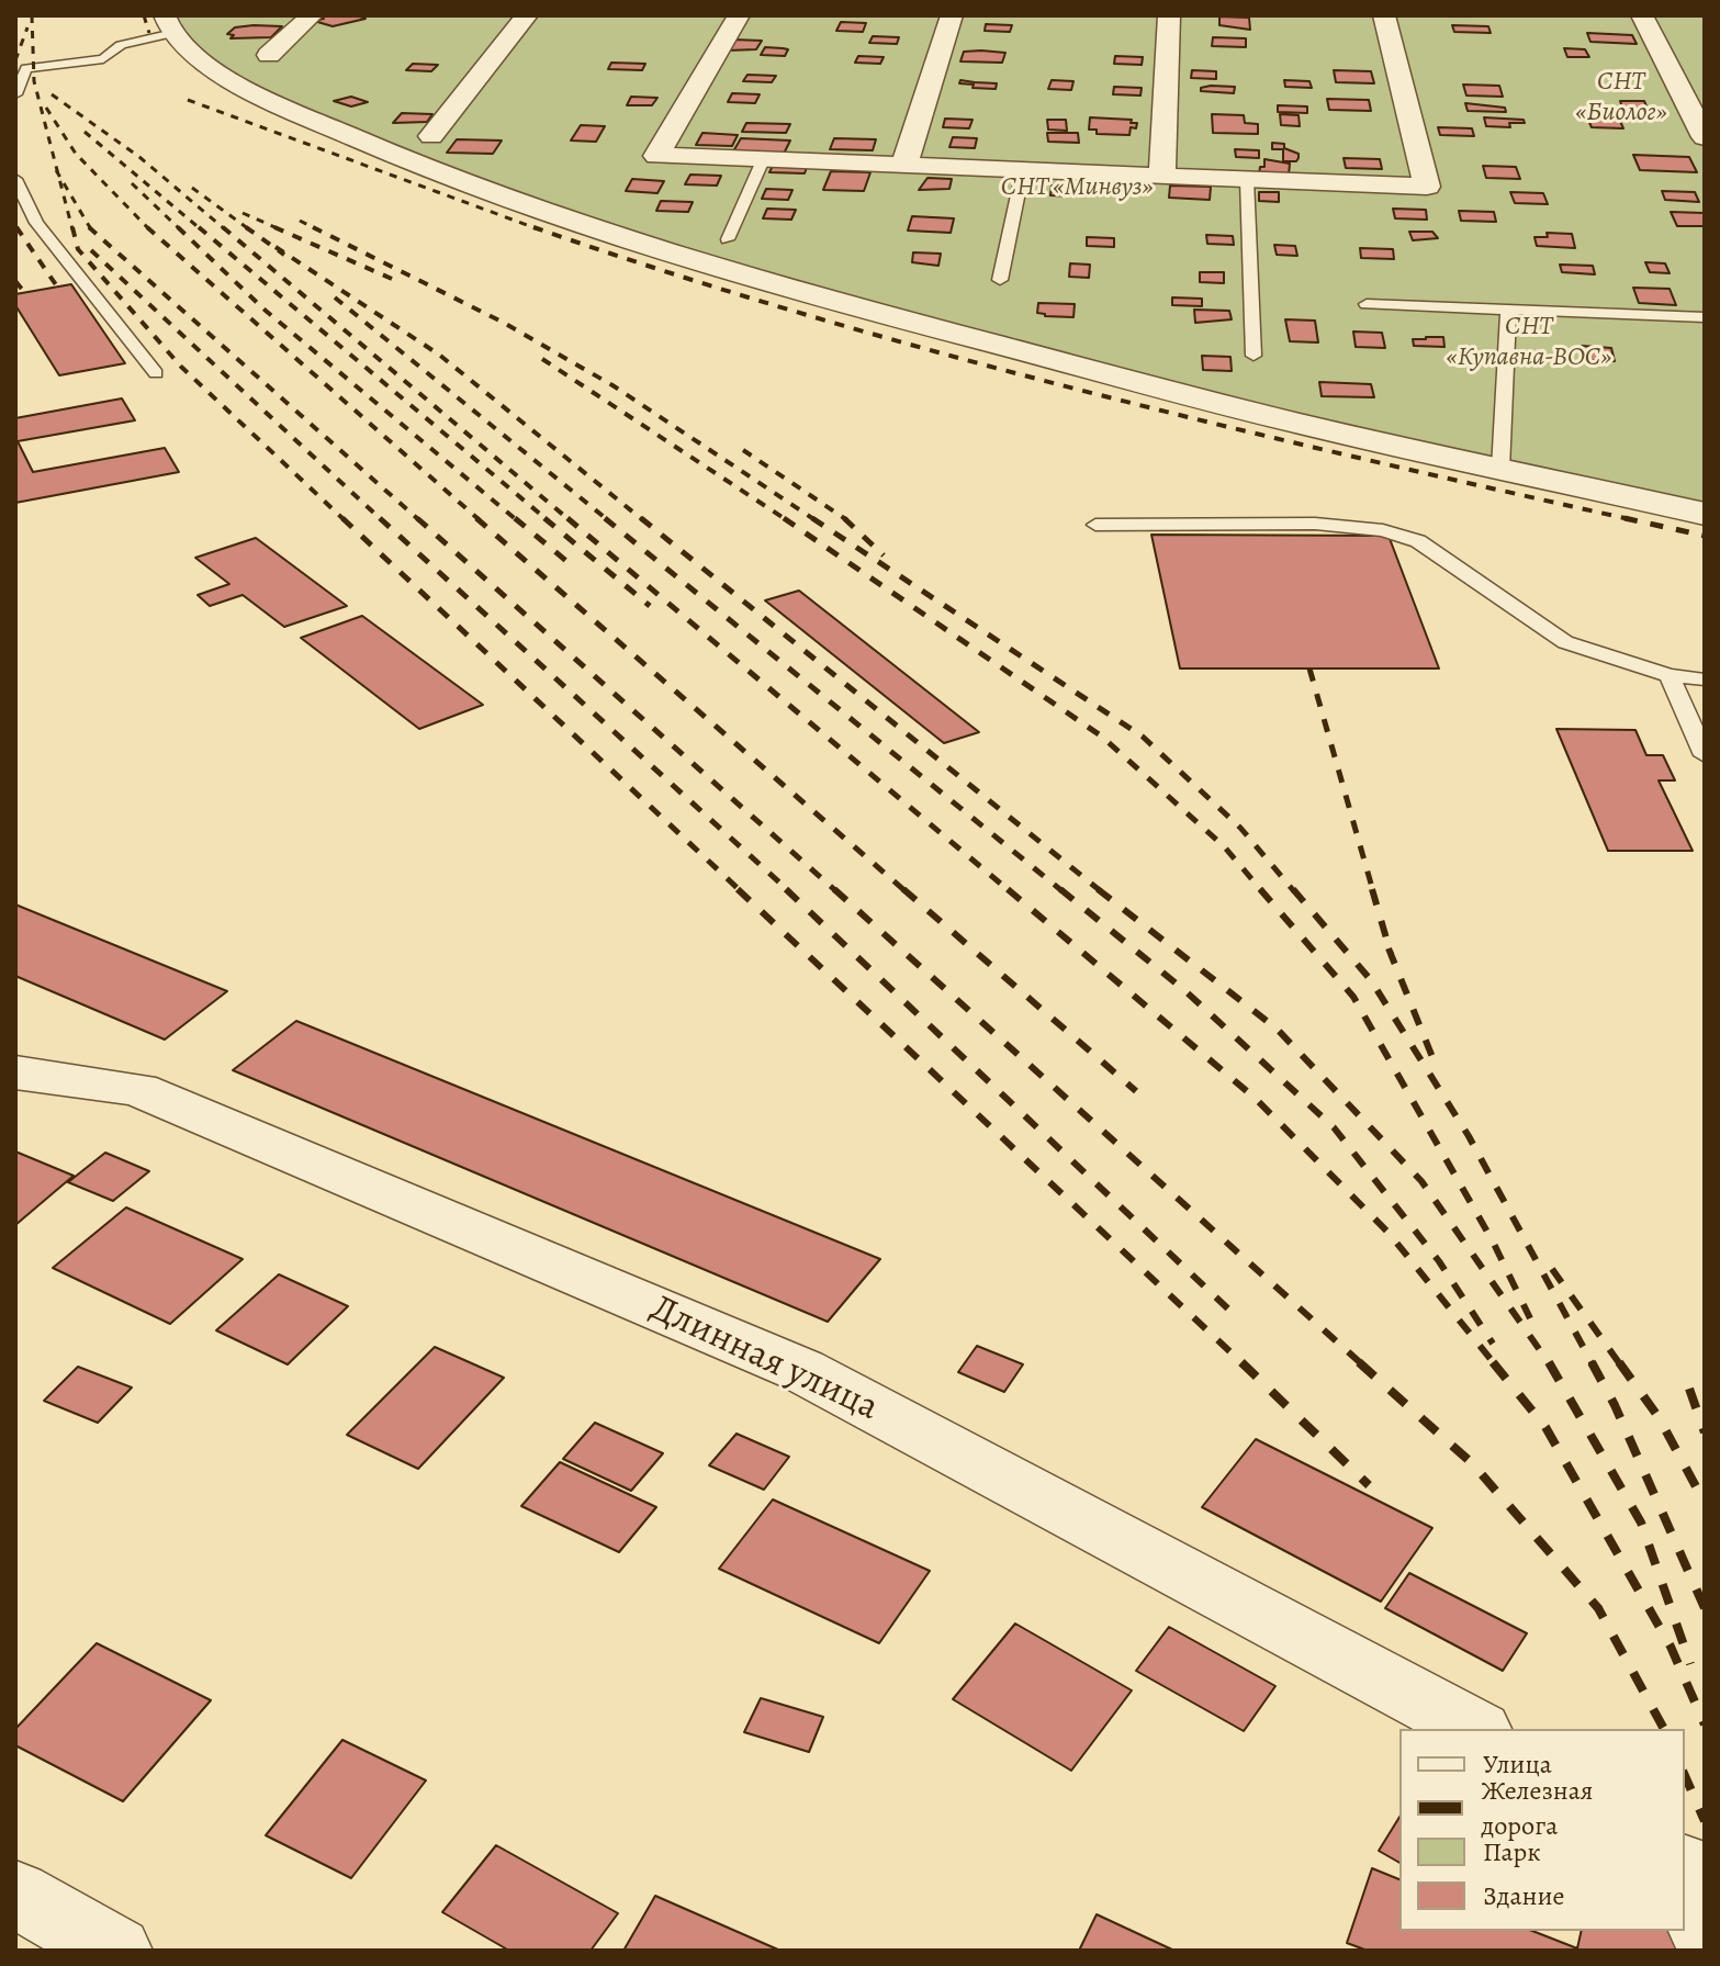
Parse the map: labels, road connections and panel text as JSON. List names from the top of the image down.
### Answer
{
  "streets": {
    "street": ["Длинная улица"]
  },
  "parks": ["СНТ «Биолог»", "СНТ «Минвуз»", "СНТ «Купавна-ВОС»"],
  "legend": [
    "Улица",
    "Железная дорога",
    "Парк",
    "Здание"
  ]
}
